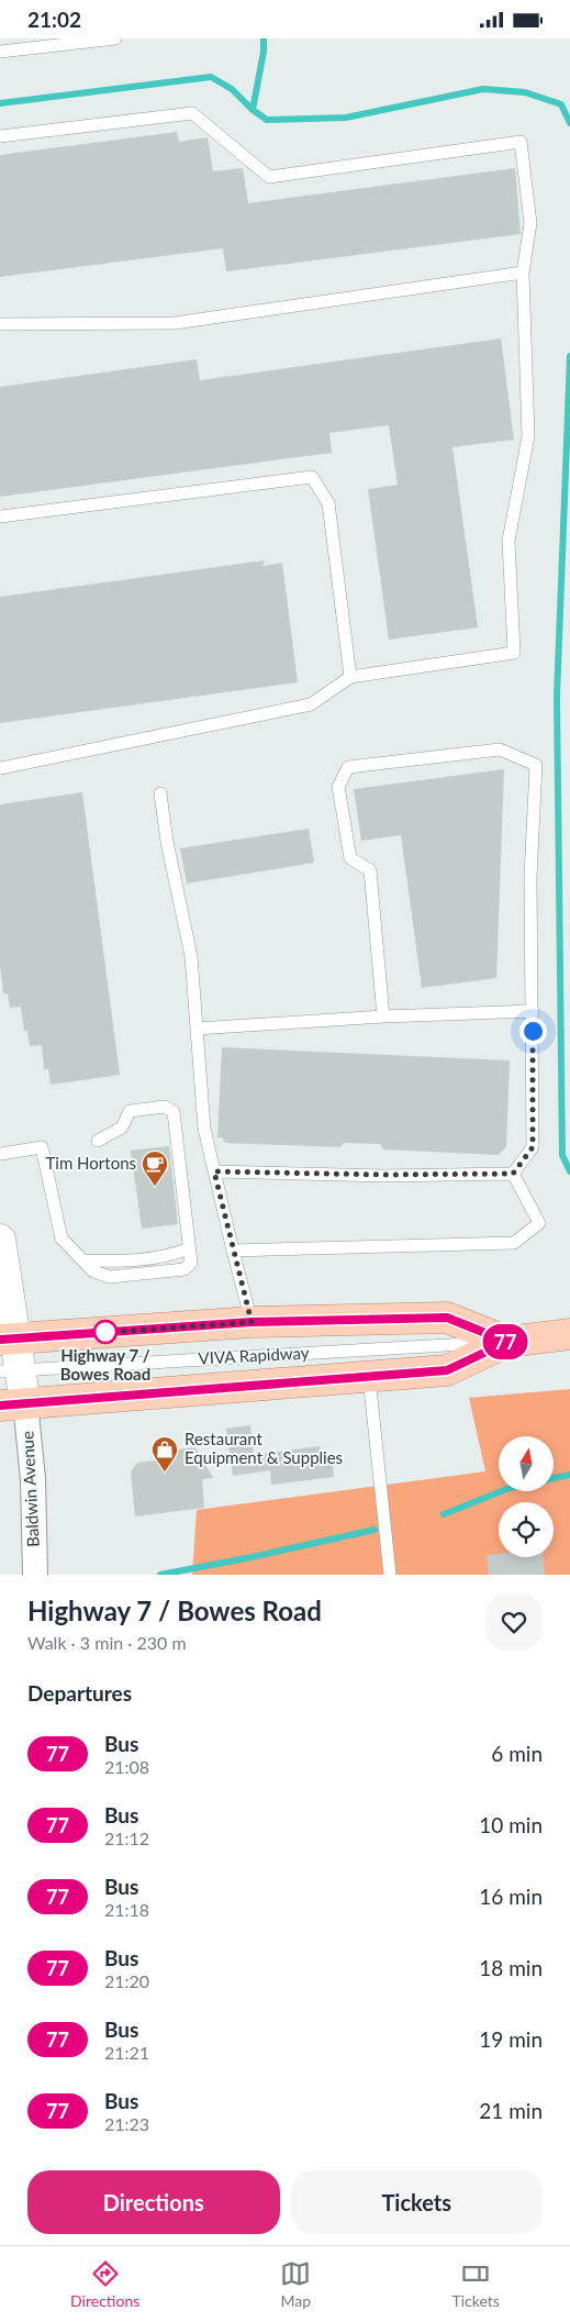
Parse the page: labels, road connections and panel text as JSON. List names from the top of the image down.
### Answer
{
  "streets": {
    "street": ["Baldwin Avenue"],
    "lane": ["VIVA Rapidway"]
  },
  "crossings": [
    ["VIVA Rapidway", "Baldwin Avenue"]
  ],
  "places": {
    "cafe": ["Tim Hortons"],
    "other": ["Highway 7 / Bowes Road"],
    "shop": ["Restaurant Equipment & Supplies"]
  },
  "lines": ["bus line 77"],
  "north": "top",
  "page": {
    "status": "21:02",
    "on_map": "77",
    "heading": [
      ["Highway 7 / Bowes Road", "Walk · 3 min · 230 m"],
      "Departures"
    ],
    "list": [
      {
        "mark": "77",
        "name": "Bus",
        "note": "21:08",
        "value": "6 min"
      },
      {
        "mark": "77",
        "name": "Bus",
        "note": "21:12",
        "value": "10 min"
      },
      {
        "mark": "77",
        "name": "Bus",
        "note": "21:18",
        "value": "16 min"
      },
      {
        "mark": "77",
        "name": "Bus",
        "note": "21:20",
        "value": "18 min"
      },
      {
        "mark": "77",
        "name": "Bus",
        "note": "21:21",
        "value": "19 min"
      },
      {
        "mark": "77",
        "name": "Bus",
        "note": "21:23",
        "value": "21 min"
      }
    ],
    "buttons": ["Directions", "Tickets"],
    "tabs": ["Directions", "Map", "Tickets"]
  }
}
